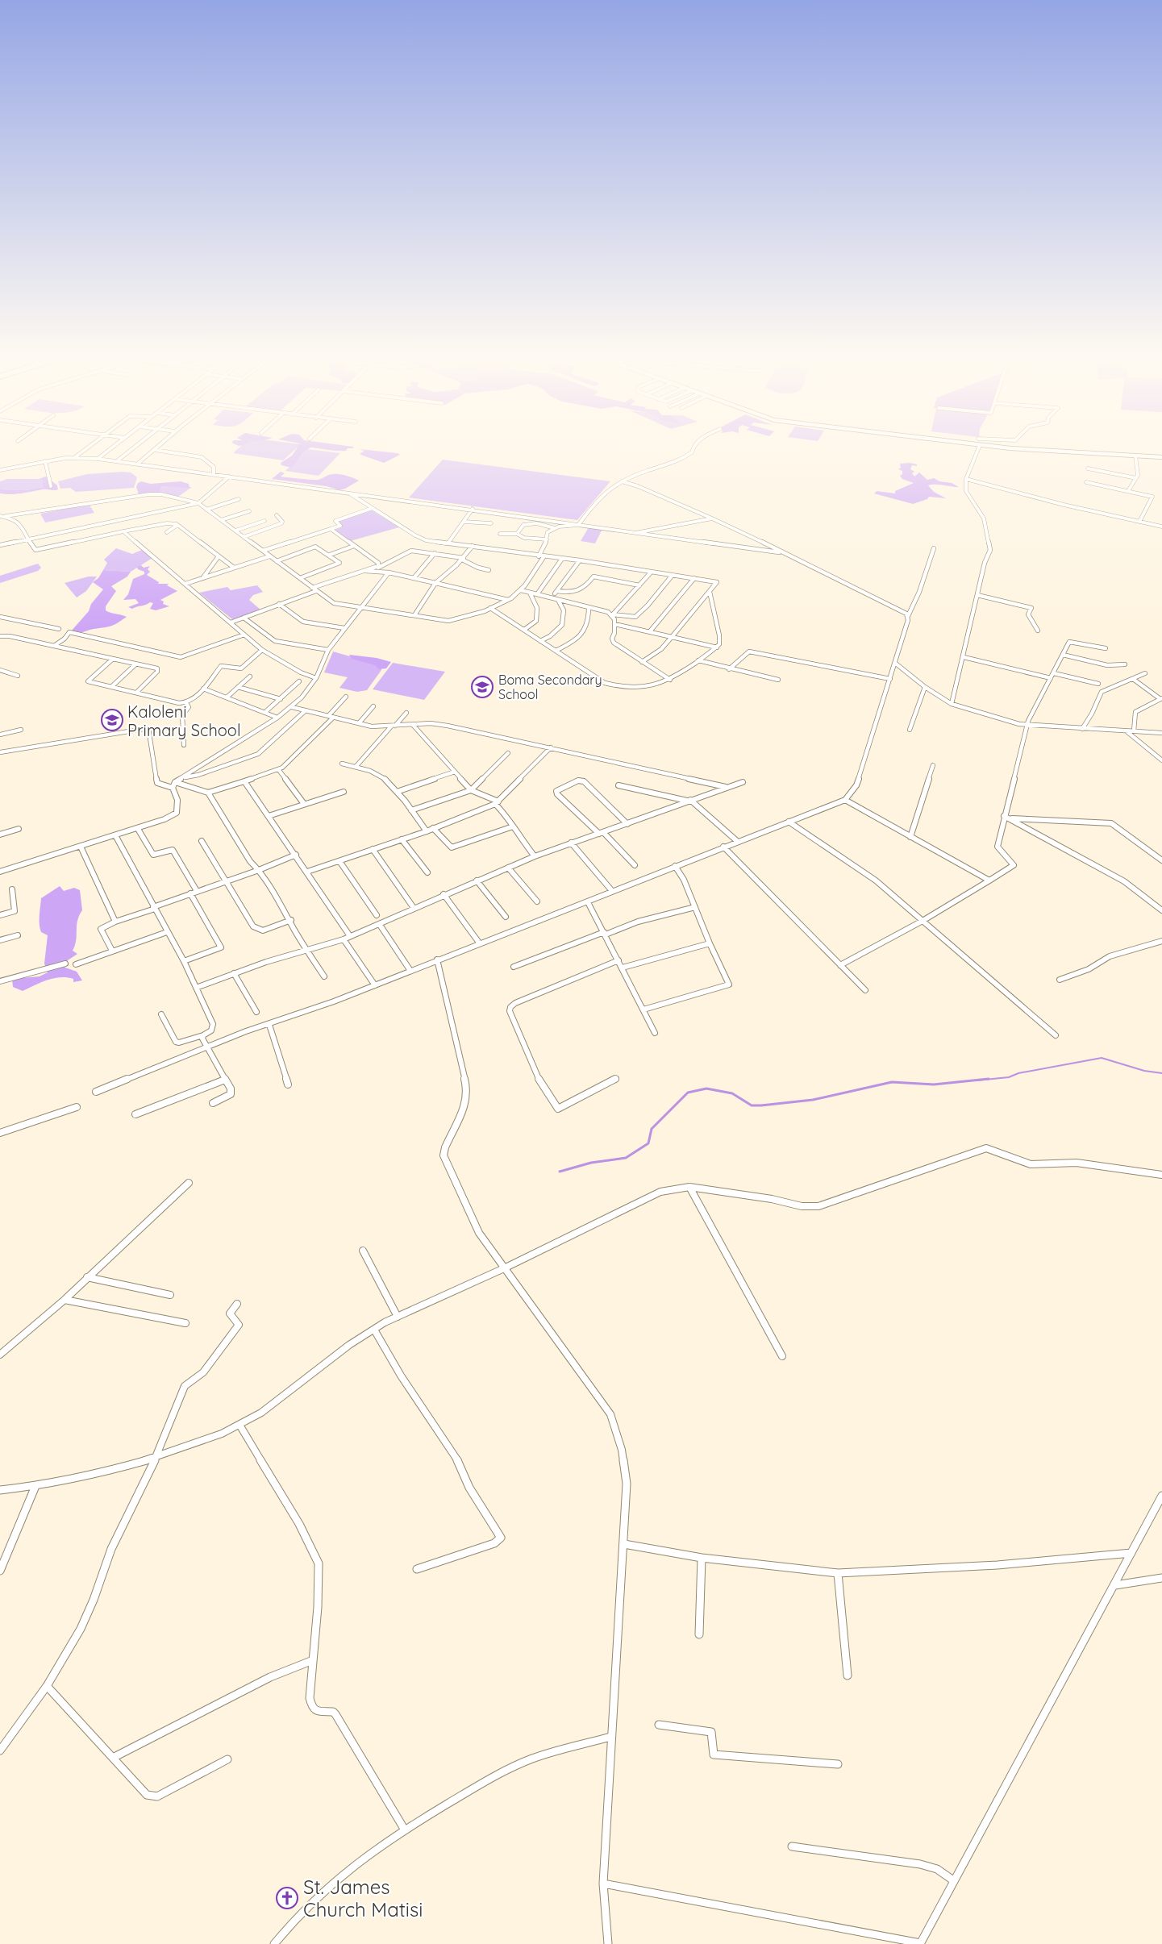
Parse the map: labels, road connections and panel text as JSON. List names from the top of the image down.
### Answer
{
  "places": {
    "school or university": ["Boma Secondary School", "Kaloleni Primary School"],
    "church": ["St. James Church Matisi"]
  }
}
